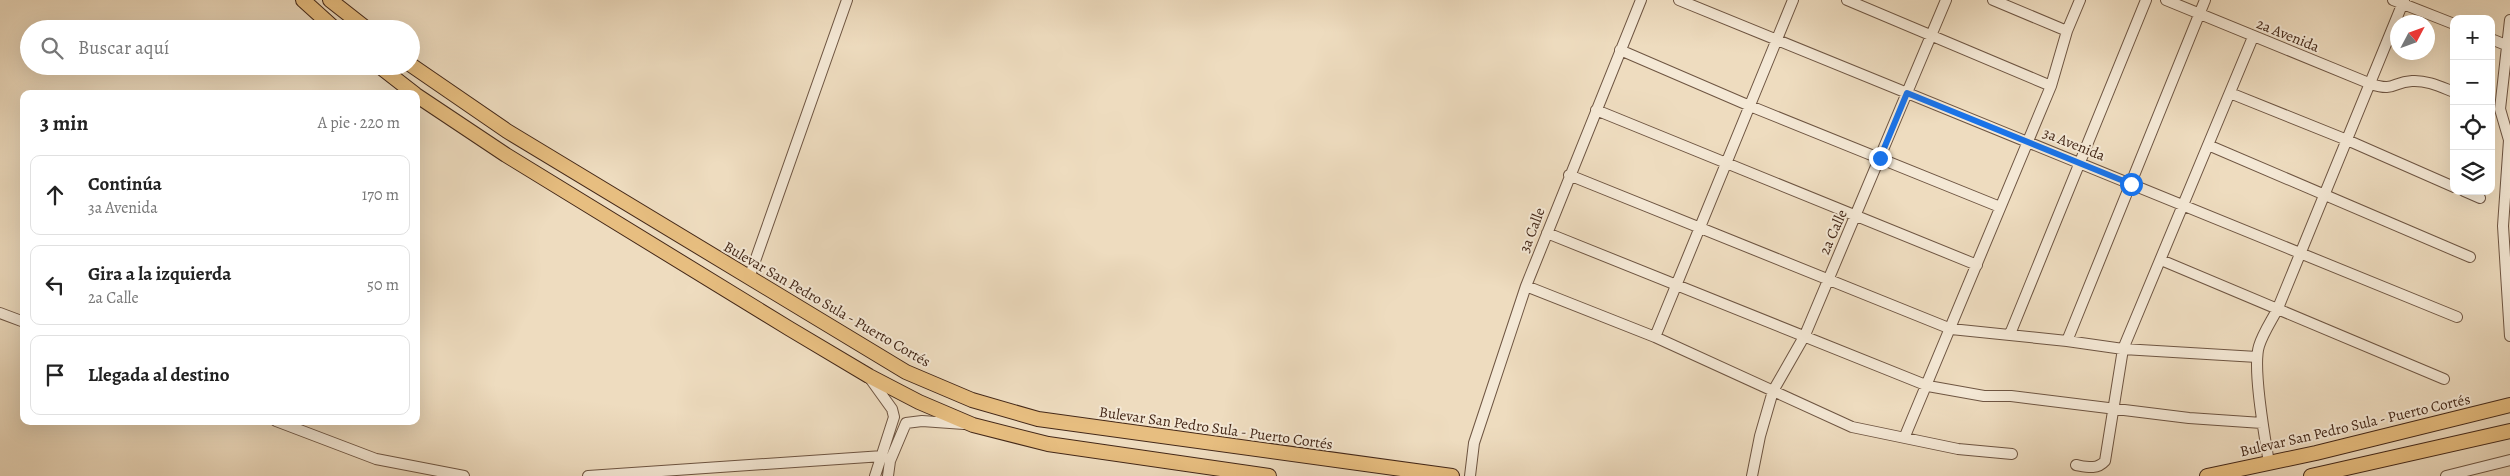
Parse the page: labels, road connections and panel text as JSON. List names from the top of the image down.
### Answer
{
  "streets": {
    "highway": ["Bulevar San Pedro Sula - Puerto Cortés"],
    "street": [
      "2a Avenida",
      "3a Avenida",
      "3a Calle",
      "2a Calle"
    ]
  },
  "crossings": [
    ["3a Avenida", "2a Calle"]
  ],
  "north": "top right",
  "page": {
    "map_buttons": ["+", "−"],
    "search": "Buscar aquí",
    "heading": ["3 min", "A pie · 220 m"],
    "list": [
      ["Continúa", "3a Avenida", "170 m"],
      ["Gira a la izquierda", "2a Calle", "50 m"],
      "Llegada al destino"
    ]
  }
}
